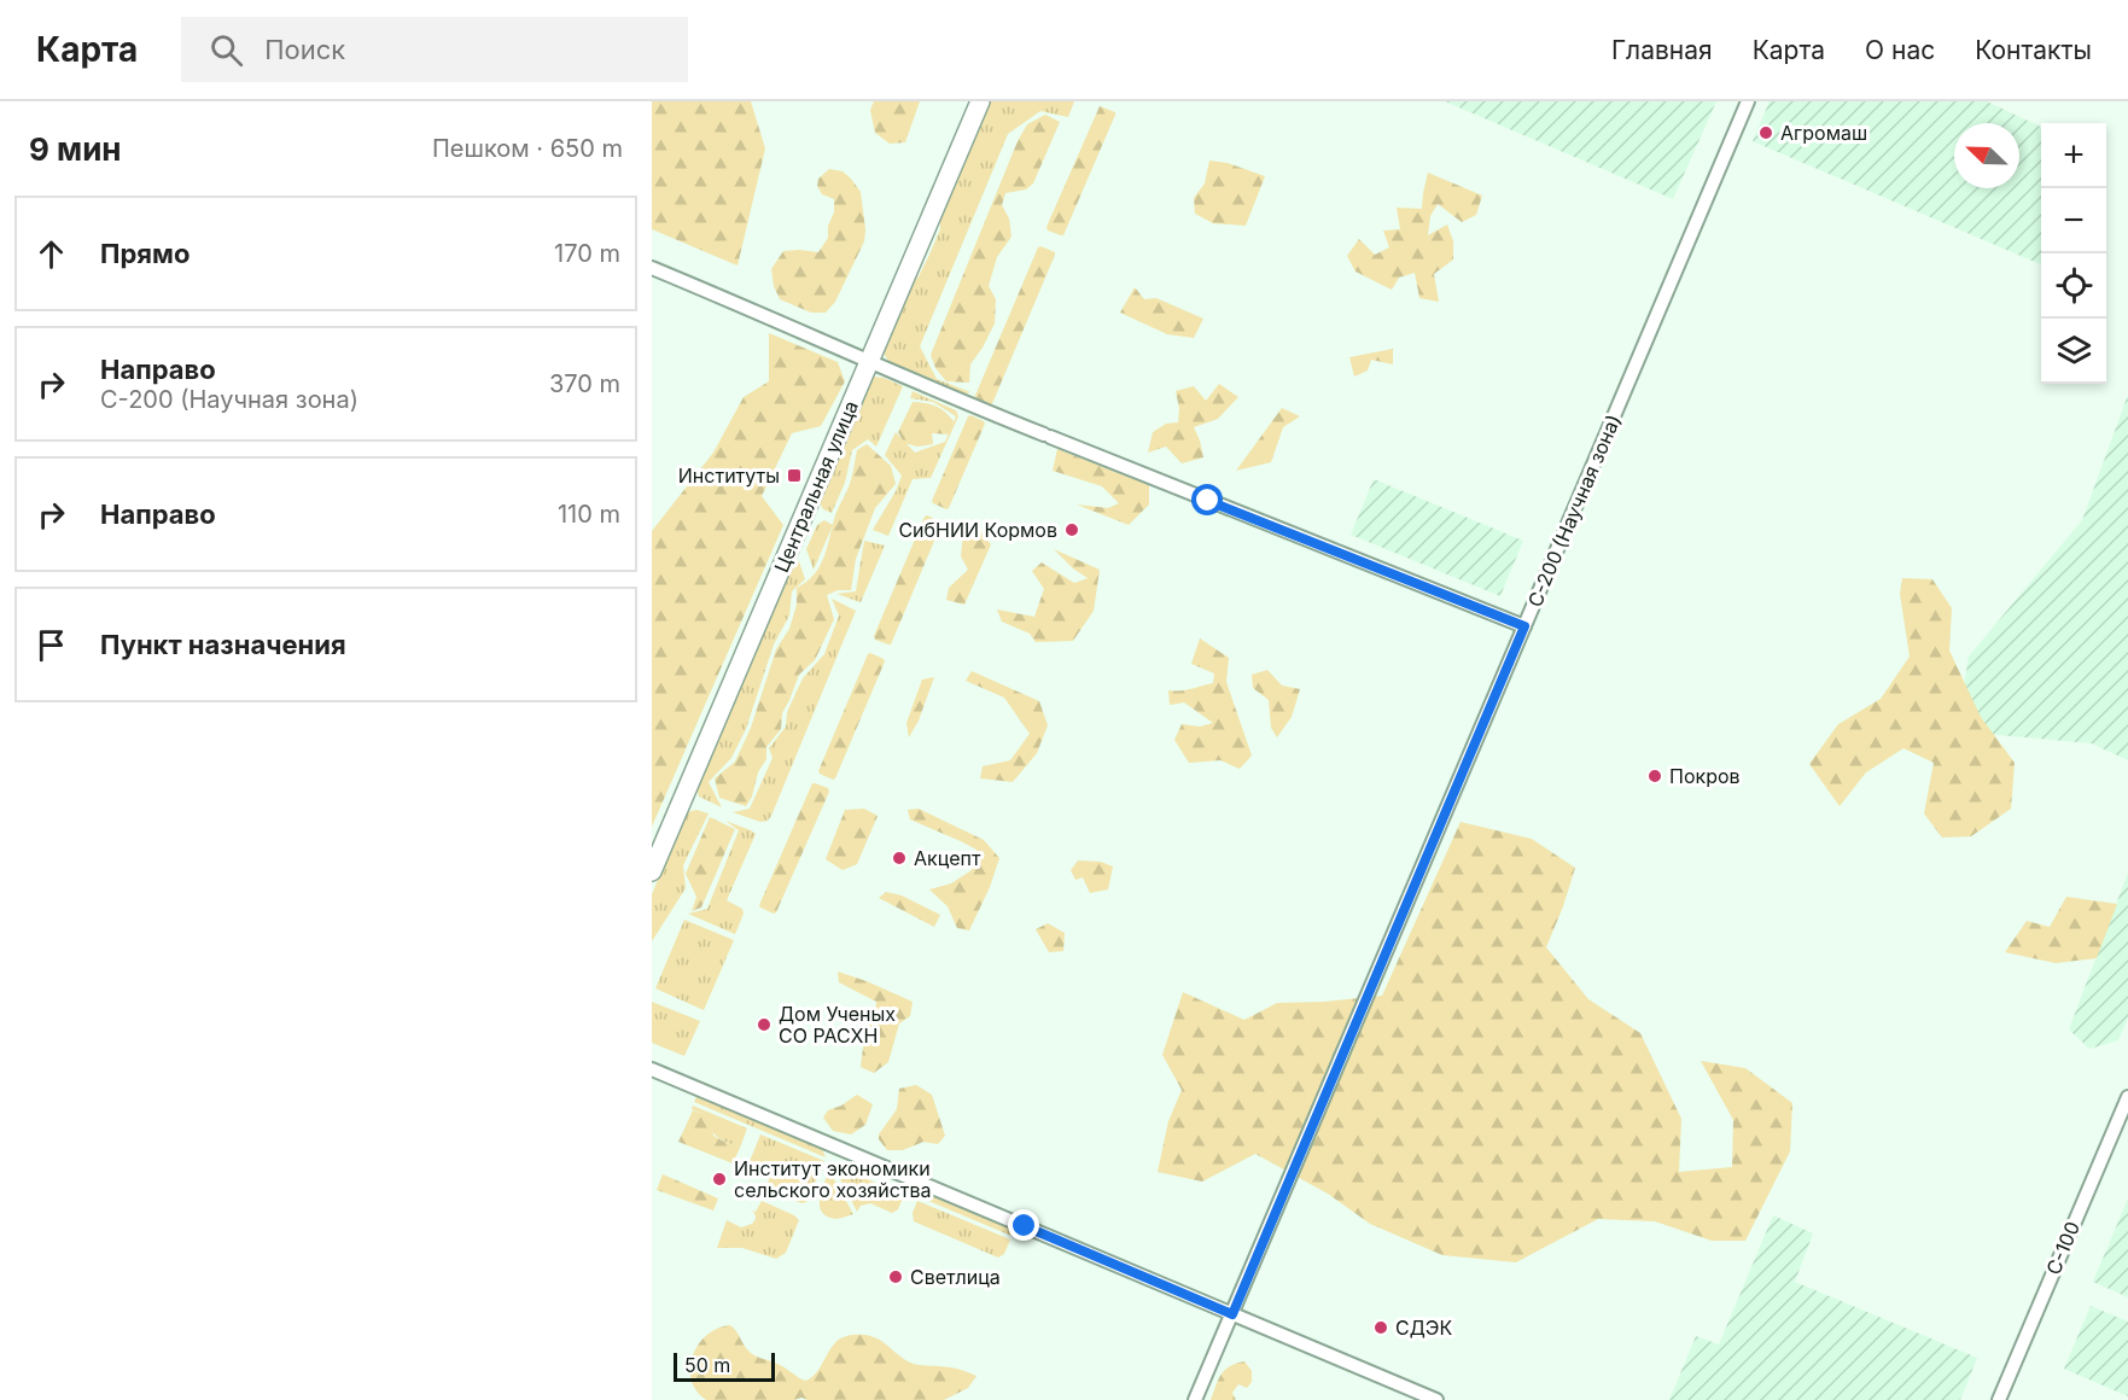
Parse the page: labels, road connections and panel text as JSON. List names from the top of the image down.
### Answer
{
  "streets": {
    "main road": ["Центральная улица"],
    "street": ["С-200 (Научная зона)", "С-100"]
  },
  "places": {
    "other": [
      "Агромаш",
      "СибНИИ Кормов",
      "Покров",
      "Акцепт",
      "Дом Ученых СО РАСХН",
      "Институт экономики сельского хозяйства",
      "Светлица",
      "СДЭК"
    ],
    "transit": ["Институты"]
  },
  "scale_bar": "50 m",
  "north": "top left",
  "page": {
    "header": "Карта",
    "search": "Поиск",
    "nav": [
      "Главная",
      "Карта",
      "О нас",
      "Контакты"
    ],
    "heading": ["9 мин", "Пешком · 650 m"],
    "map_buttons": ["+", "−"],
    "list": [
      ["Прямо", "170 m"],
      ["Направо", "С-200 (Научная зона)", "370 m"],
      ["Направо", "110 m"],
      "Пункт назначения"
    ],
    "scale": "50 m"
  }
}
